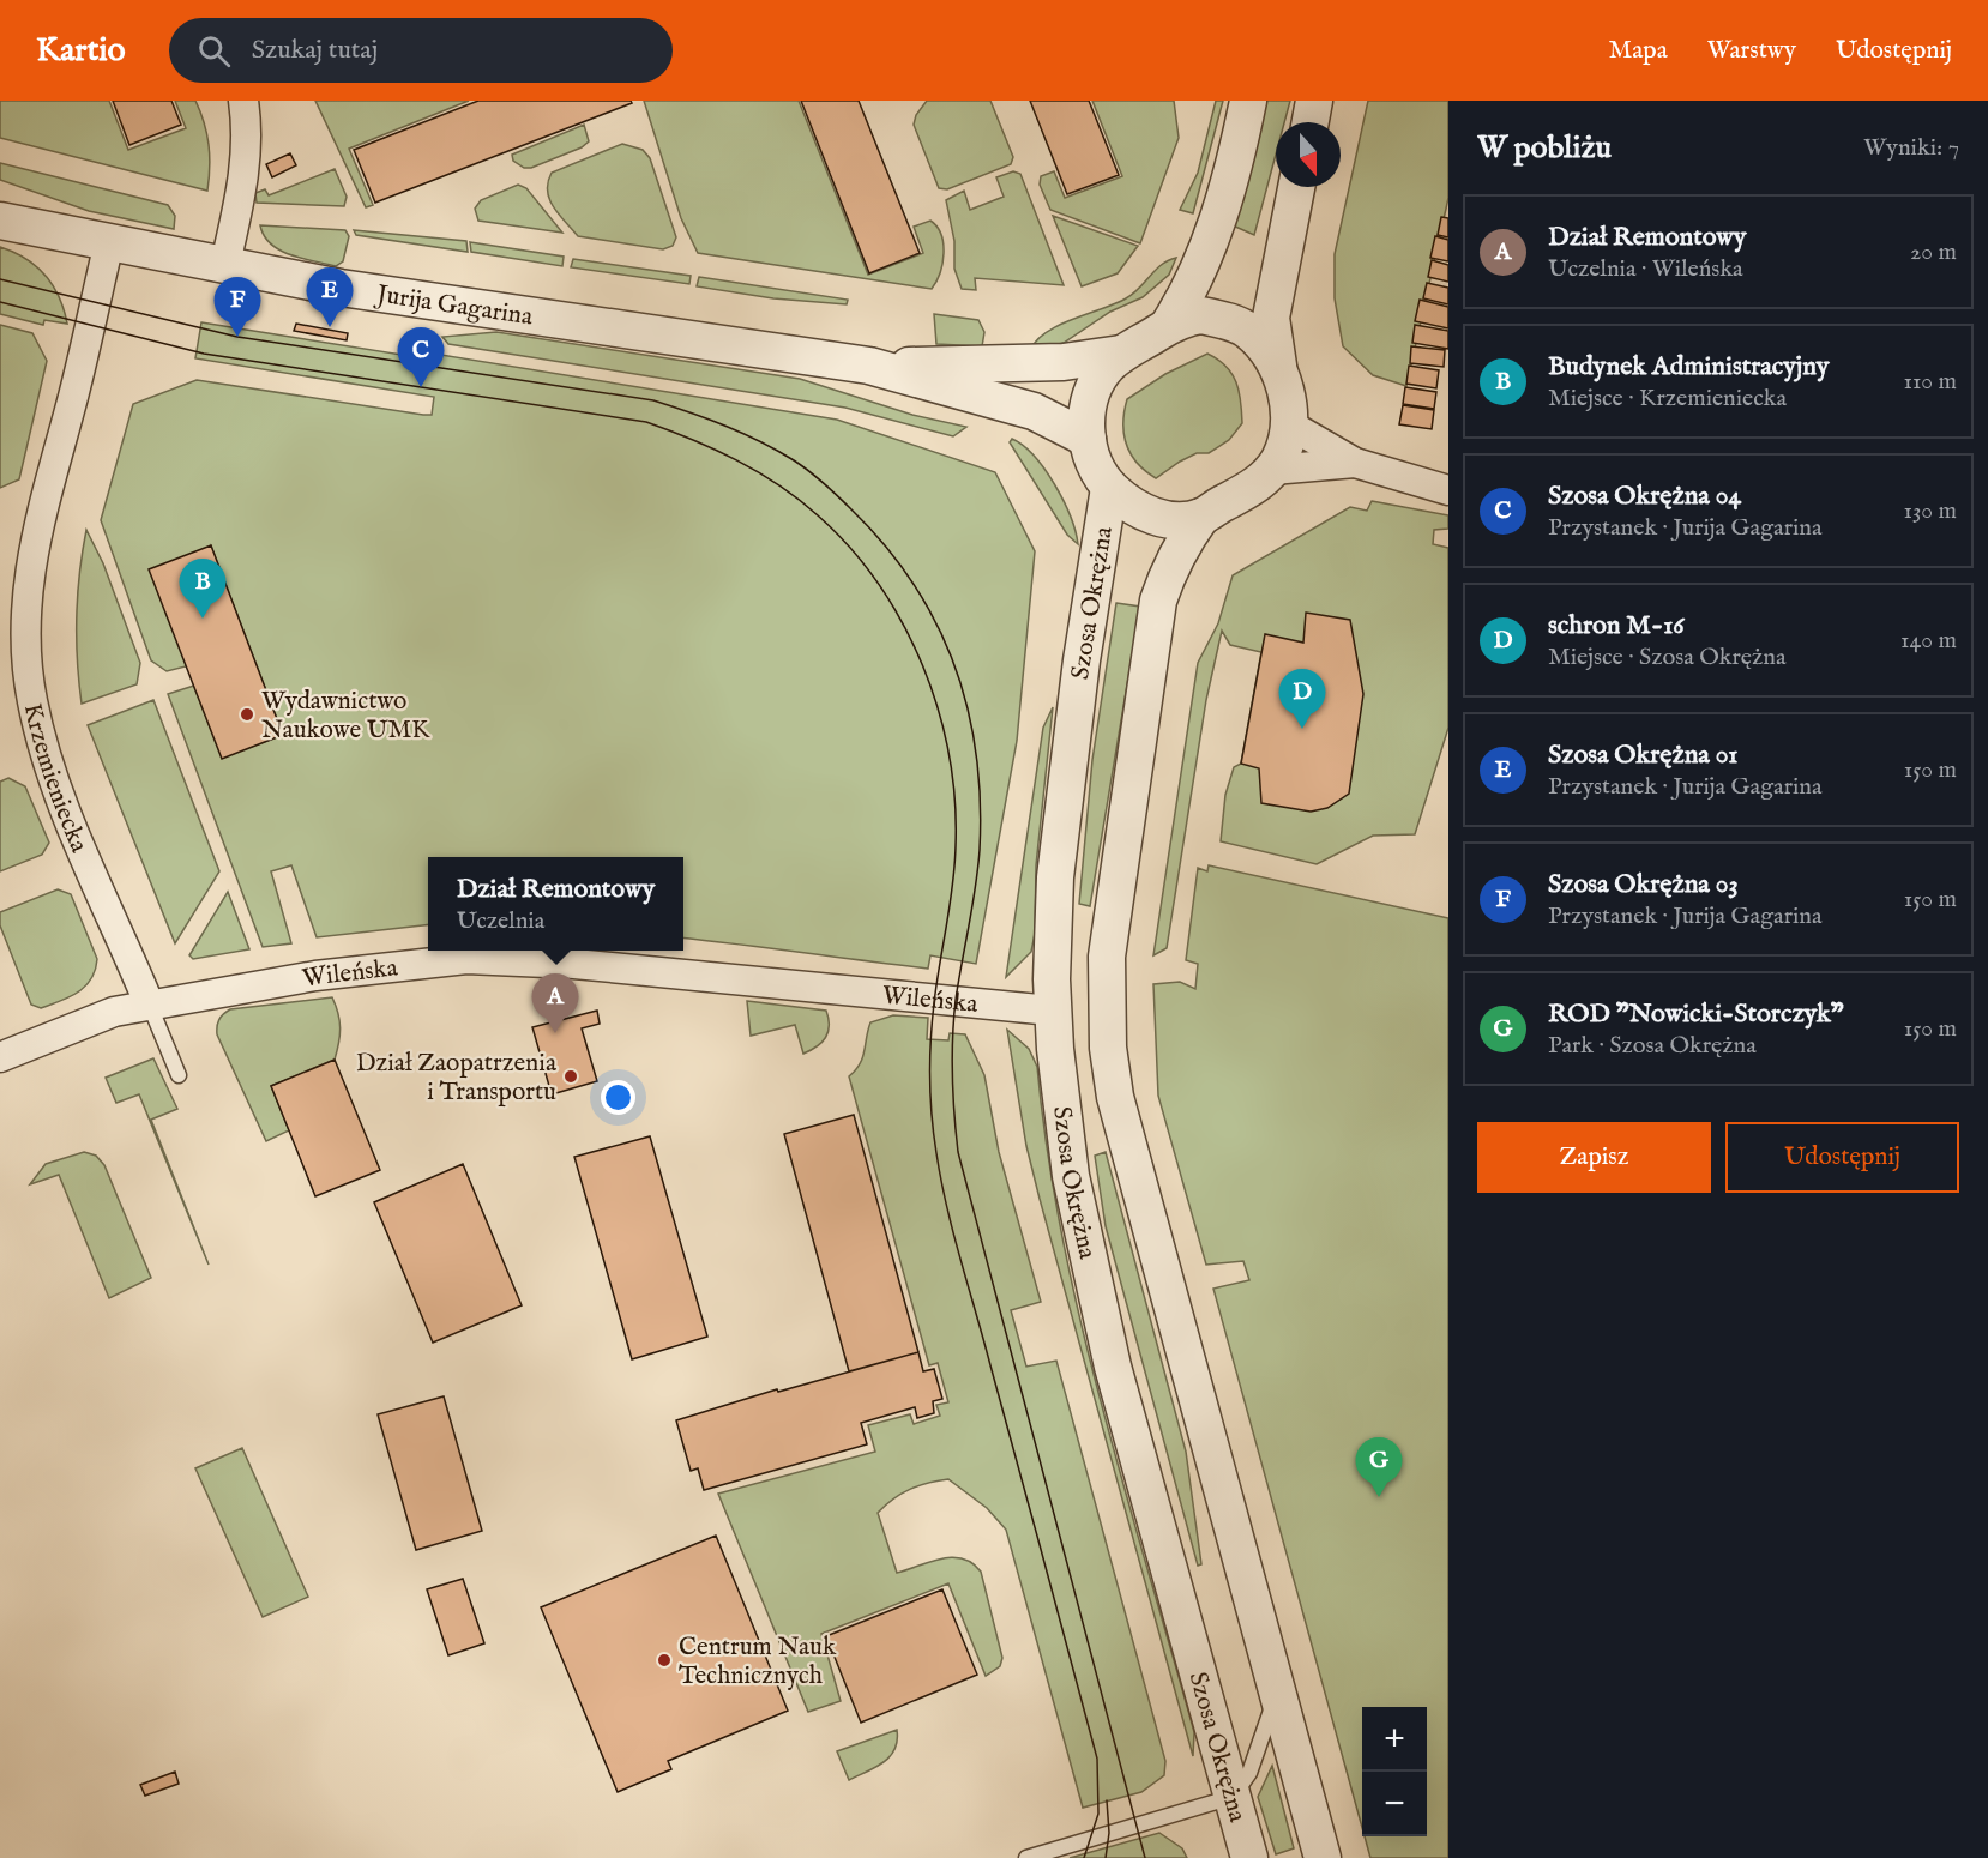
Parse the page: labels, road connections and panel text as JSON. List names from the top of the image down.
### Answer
{
  "streets": {
    "street": [
      "Jurija Gagarina",
      "Szosa Okrężna",
      "Krzemieniecka",
      "Wileńska"
    ]
  },
  "crossings": [
    ["Jurija Gagarina", "Szosa Okrężna"],
    ["Jurija Gagarina", "Krzemieniecka"],
    ["Szosa Okrężna", "Wileńska"],
    ["Krzemieniecka", "Wileńska"]
  ],
  "places": ["Wydawnictwo Naukowe UMK", "Dział Zaopatrzenia i Transportu", "Centrum Nauk Technicznych"],
  "north": "bottom",
  "page": {
    "header": "Kartio",
    "search": "Szukaj tutaj",
    "nav": ["Mapa", "Warstwy", "Udostępnij"],
    "heading": ["W pobliżu", "Wyniki: 7"],
    "list": [
      {
        "mark": "A",
        "name": "Dział Remontowy",
        "note": "Uczelnia · Wileńska",
        "value": "20 m"
      },
      {
        "mark": "B",
        "name": "Budynek Administracyjny",
        "note": "Miejsce · Krzemieniecka",
        "value": "110 m"
      },
      {
        "mark": "C",
        "name": "Szosa Okrężna 04",
        "note": "Przystanek · Jurija Gagarina",
        "value": "130 m"
      },
      {
        "mark": "D",
        "name": "schron M-16",
        "note": "Miejsce · Szosa Okrężna",
        "value": "140 m"
      },
      {
        "mark": "E",
        "name": "Szosa Okrężna 01",
        "note": "Przystanek · Jurija Gagarina",
        "value": "150 m"
      },
      {
        "mark": "F",
        "name": "Szosa Okrężna 03",
        "note": "Przystanek · Jurija Gagarina",
        "value": "150 m"
      },
      {
        "mark": "G",
        "name": "ROD \"Nowicki-Storczyk\"",
        "note": "Park · Szosa Okrężna",
        "value": "150 m"
      }
    ],
    "pins": [
      "E",
      "F",
      "C",
      "B",
      "D",
      "A",
      "G"
    ],
    "popup": ["Dział Remontowy", "Uczelnia"],
    "buttons": ["Zapisz", "Udostępnij"],
    "map_buttons": ["+", "−"]
  }
}
